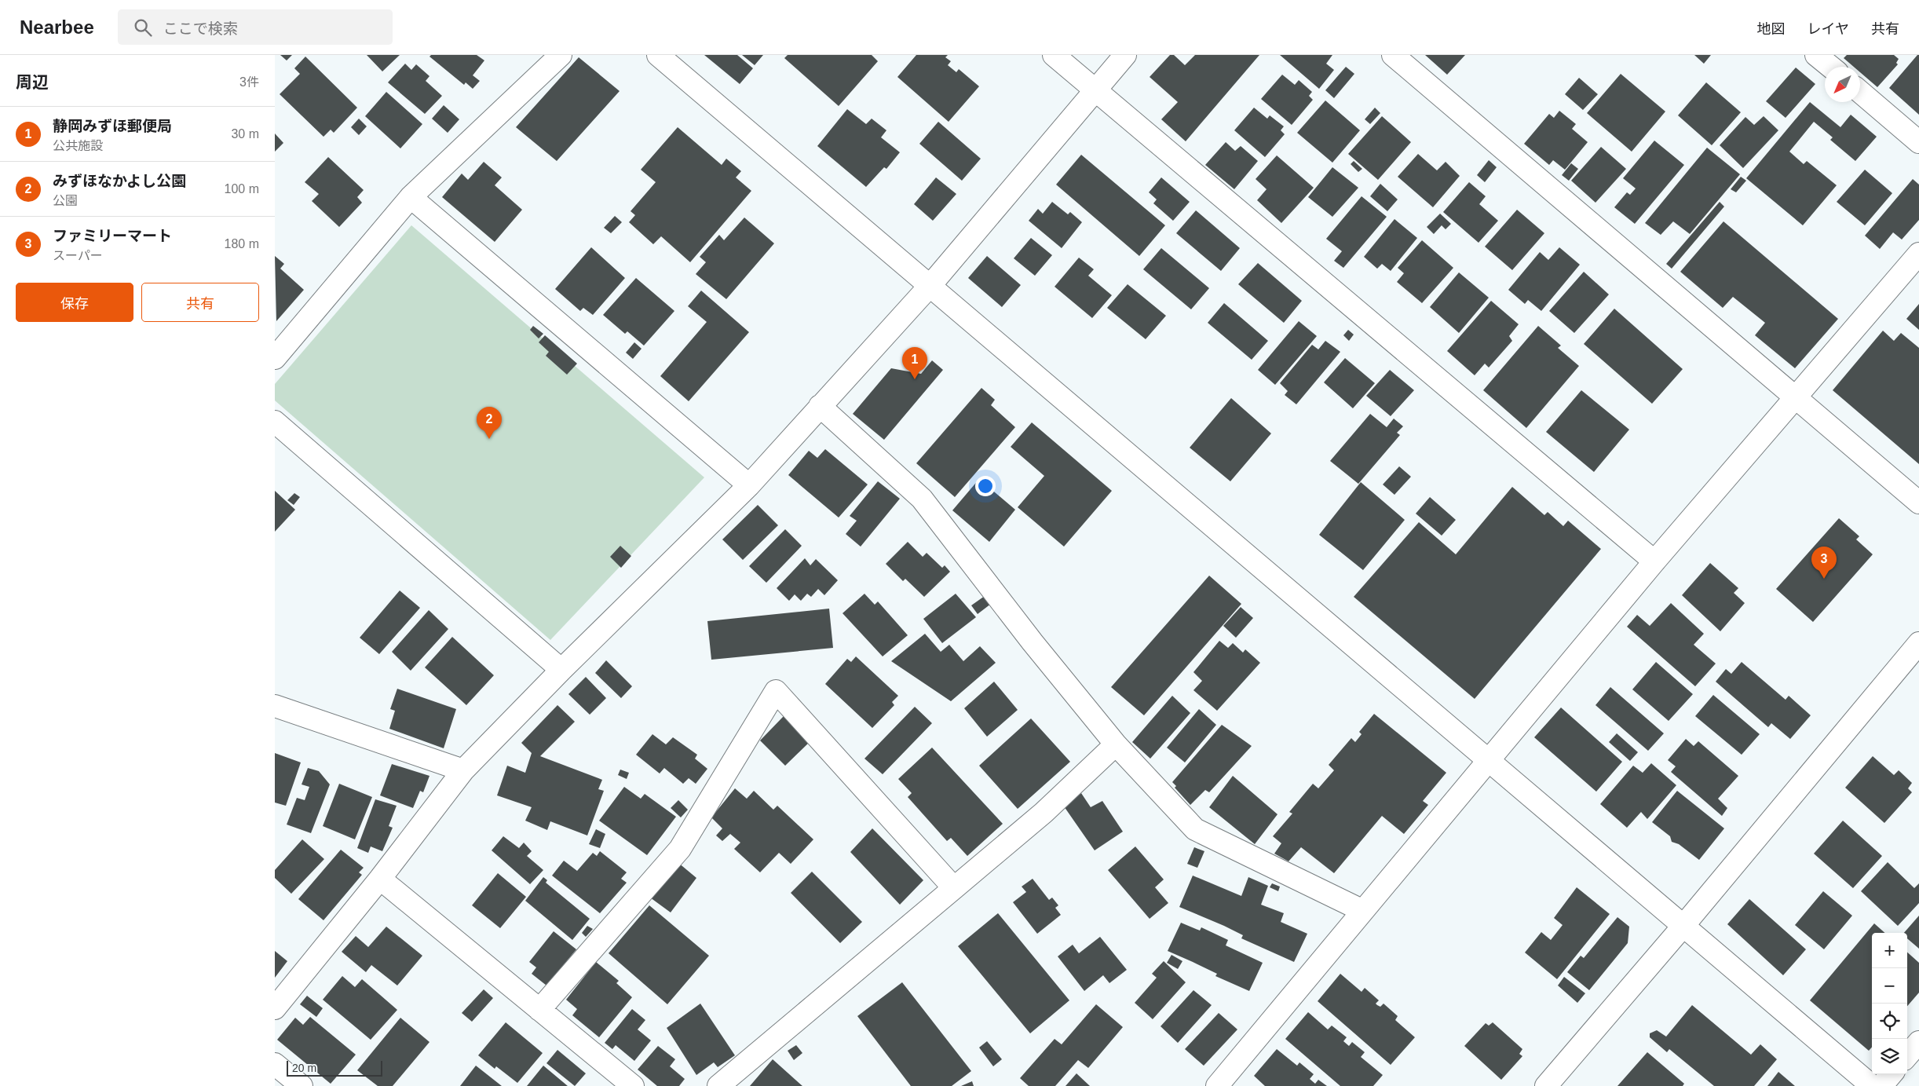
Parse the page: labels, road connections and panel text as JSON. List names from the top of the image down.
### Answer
{
  "scale_bar": "20 m",
  "north": "bottom left",
  "page": {
    "header": "Nearbee",
    "search": "ここで検索",
    "nav": ["地図", "レイヤ", "共有"],
    "heading": ["周辺", "3件"],
    "list": [
      {
        "mark": "1",
        "name": "静岡みずほ郵便局",
        "note": "公共施設",
        "value": "30 m"
      },
      {
        "mark": "2",
        "name": "みずほなかよし公園",
        "note": "公園",
        "value": "100 m"
      },
      {
        "mark": "3",
        "name": "ファミリーマート",
        "note": "スーパー",
        "value": "180 m"
      }
    ],
    "buttons": ["保存", "共有"],
    "pins": ["1", "2", "3"],
    "map_buttons": ["+", "−"],
    "scale": "20 m"
  }
}
